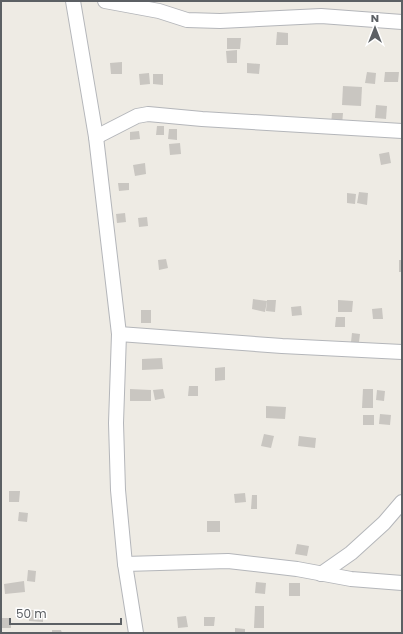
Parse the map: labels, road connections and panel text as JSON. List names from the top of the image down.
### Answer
{
  "scale_bar": "50 m",
  "north": "top"
}
